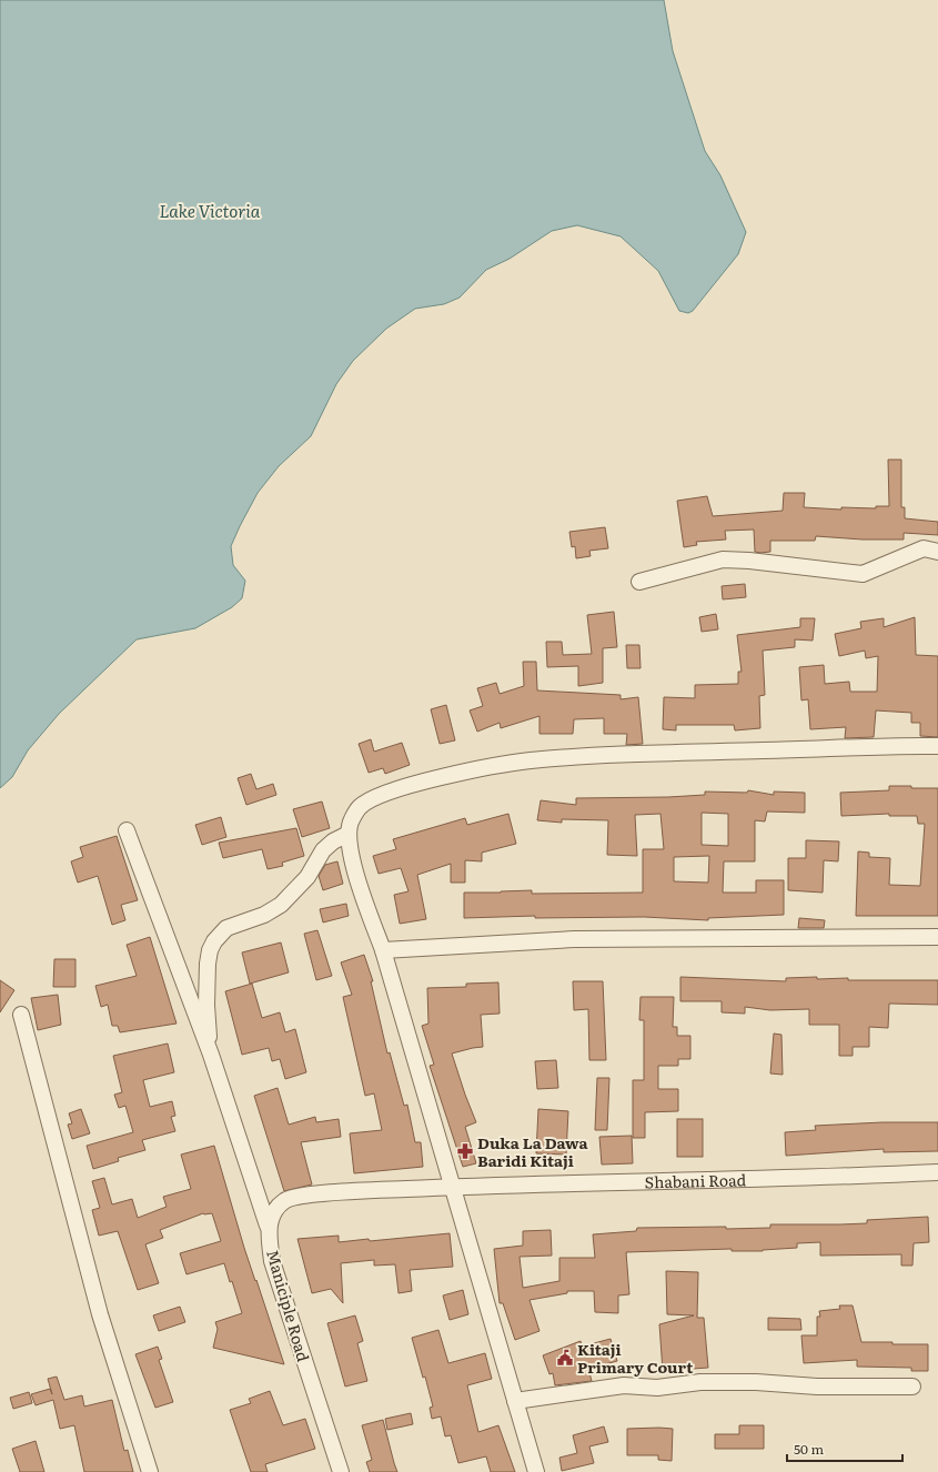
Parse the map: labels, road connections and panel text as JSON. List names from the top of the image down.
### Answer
{
  "streets": {
    "street": ["Shabani Road", "Maniciple Road"]
  },
  "water": ["Lake Victoria"],
  "places": {
    "pharmacy": ["Duka La Dawa Baridi Kitaji"],
    "public building": ["Kitaji Primary Court"]
  },
  "scale_bar": "50 m"
}
